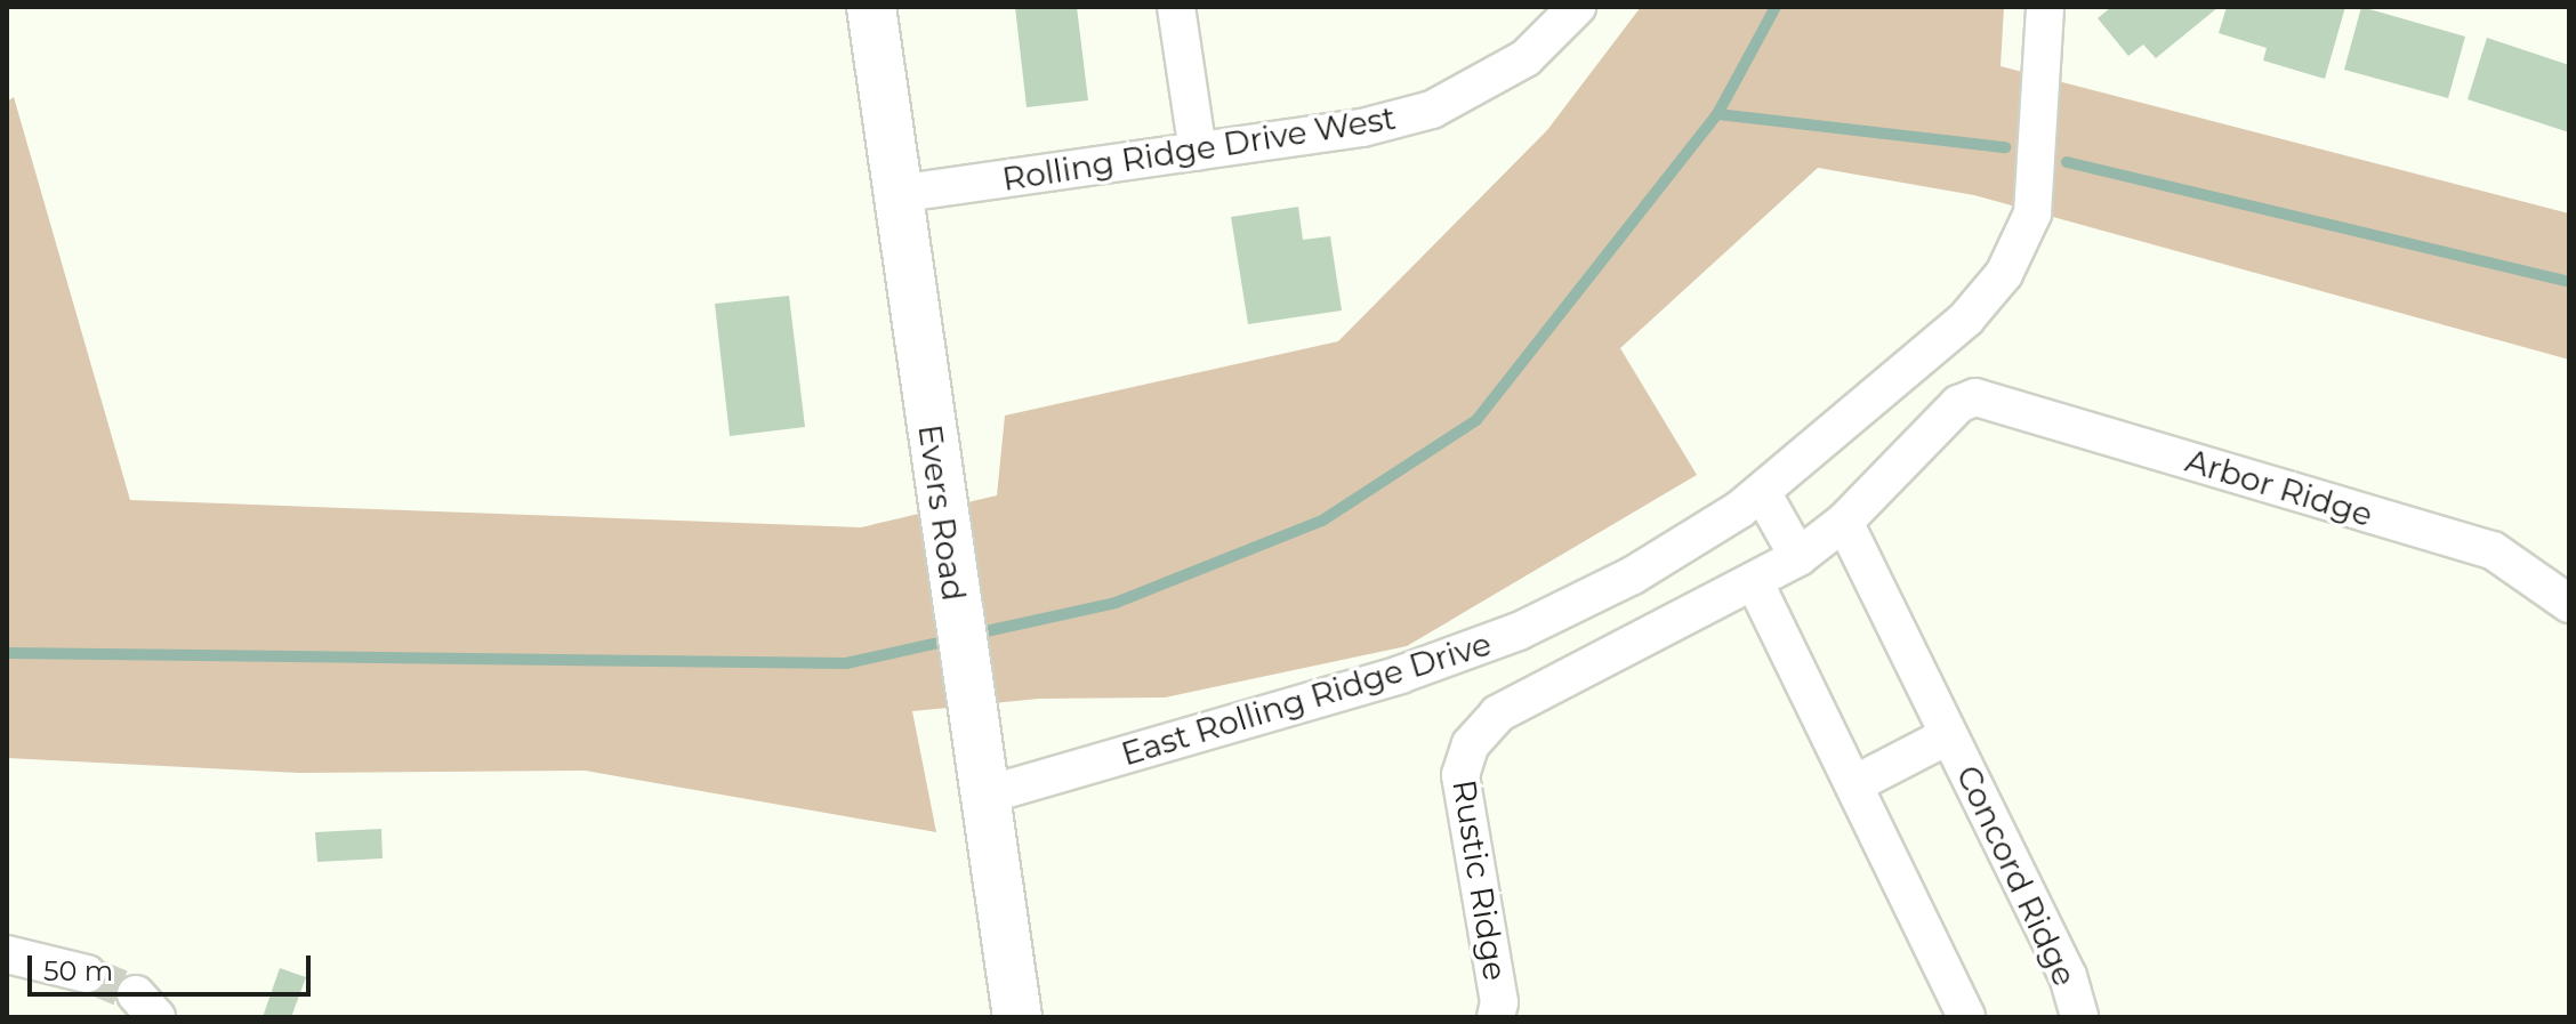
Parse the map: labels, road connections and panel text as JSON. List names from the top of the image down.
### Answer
{
  "streets": {
    "main road": ["Evers Road"],
    "street": [
      "Rolling Ridge Drive West",
      "Arbor Ridge",
      "East Rolling Ridge Drive",
      "Concord Ridge",
      "Rustic Ridge"
    ]
  },
  "crossings": [
    ["Rolling Ridge Drive West", "Evers Road"],
    ["Arbor Ridge", "Concord Ridge"],
    ["Evers Road", "East Rolling Ridge Drive"]
  ],
  "scale_bar": "50 m"
}
